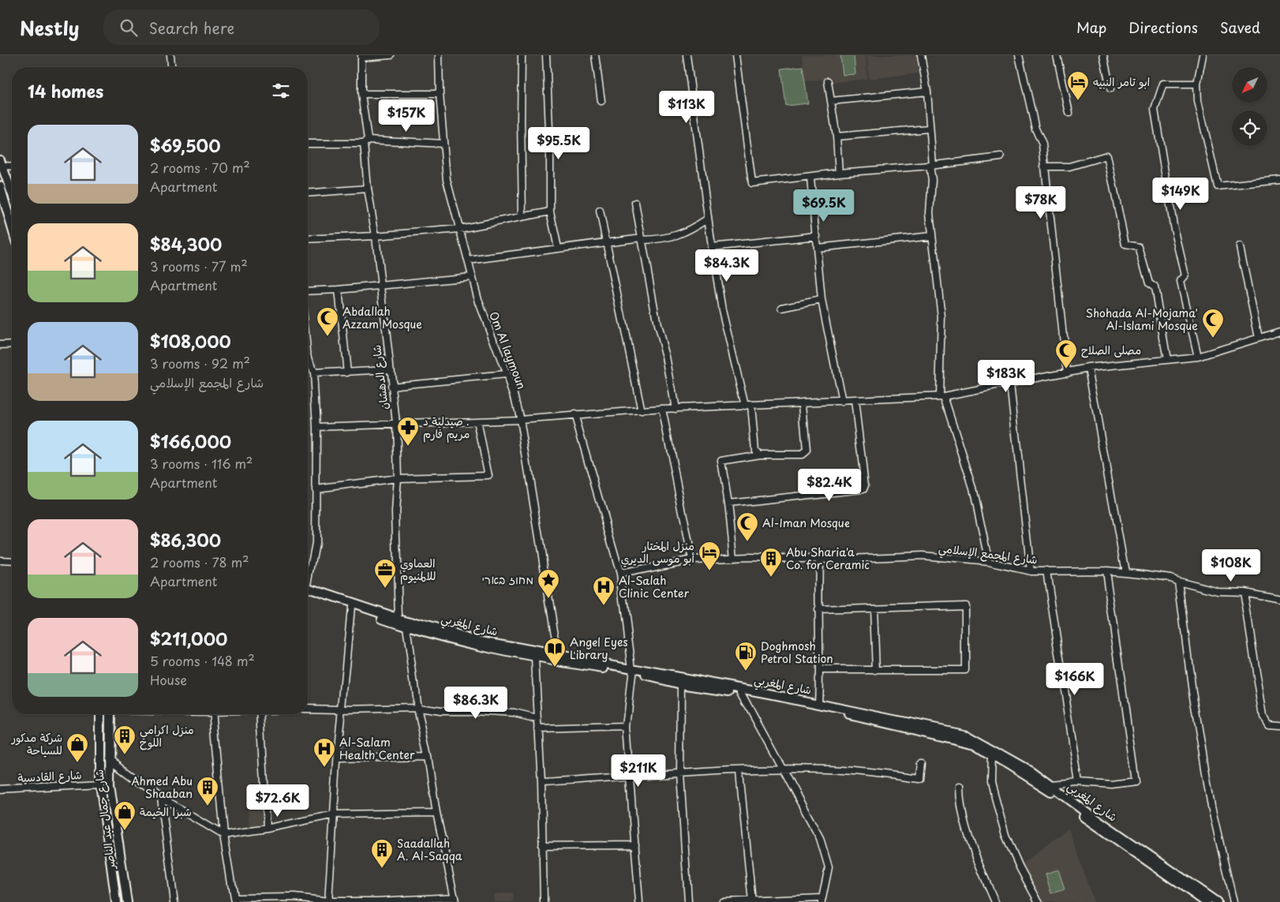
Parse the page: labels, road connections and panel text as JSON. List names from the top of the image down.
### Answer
{
  "streets": {
    "main road": ["شارع المغربي", "شارع جمال عبد الناصر"],
    "street": [
      "Om Al laymoun",
      "شارع الدهشان",
      "شارع المجمع الإسلامي",
      "شارع القادسية"
    ]
  },
  "crossings": [
    ["Om Al laymoun", "شارع المغربي"],
    ["شارع الدهشان", "شارع المغربي"],
    ["شارع القادسية", "شارع جمال عبد الناصر"]
  ],
  "places": {
    "hotel": ["ابو تامر النبيه", "منزل المختار أبو موسى الديري"],
    "mosque": [
      "Abdallah Azzam Mosque",
      "Shohada Al-Mojama' Al-Islami Mosque",
      "مصلى الصلاح",
      "Al-Iman Mosque"
    ],
    "pharmacy": ["صيدلية د . مريم فارم"],
    "building": [
      "Abu Sharia'a Co. for Ceramic",
      "منزل اكرامي اللوح",
      "Ahmed Abu Shaaban",
      "Saadallah A. Al-Saqqa"
    ],
    "office": ["العماوي للالمنيوم"],
    "place": ["מחוז בארי"],
    "hospital": ["Al-Salah Clinic Center", "Al-Salam Health Center"],
    "library": ["Angel Eyes Library"],
    "fuel station": ["Doghmosh Petrol Station"],
    "shop": ["شركة مدكور للسياحة", "شبرا الخيمة"]
  },
  "north": "bottom left",
  "page": {
    "header": "Nestly",
    "search": "Search here",
    "nav": ["Map", "Directions", "Saved"],
    "heading": "14 homes",
    "price": [
      "$113K",
      "$157K",
      "$95.5K",
      "$149K",
      "$78K",
      "$69.5K",
      "$84.3K",
      "$183K",
      "$82.4K",
      "$108K",
      "$166K",
      "$86.3K",
      "$211K",
      "$72.6K"
    ],
    "list": [
      {
        "name": "$69,500",
        "note": "2 rooms · 70 m² · Apartment"
      },
      {
        "name": "$84,300",
        "note": "3 rooms · 77 m² · Apartment"
      },
      {
        "name": "$108,000",
        "note": "3 rooms · 92 m² · شارع المجمع الإسلامي"
      },
      {
        "name": "$166,000",
        "note": "3 rooms · 116 m² · Apartment"
      },
      {
        "name": "$86,300",
        "note": "2 rooms · 78 m² · Apartment"
      },
      {
        "name": "$211,000",
        "note": "5 rooms · 148 m² · House"
      }
    ]
  }
}
